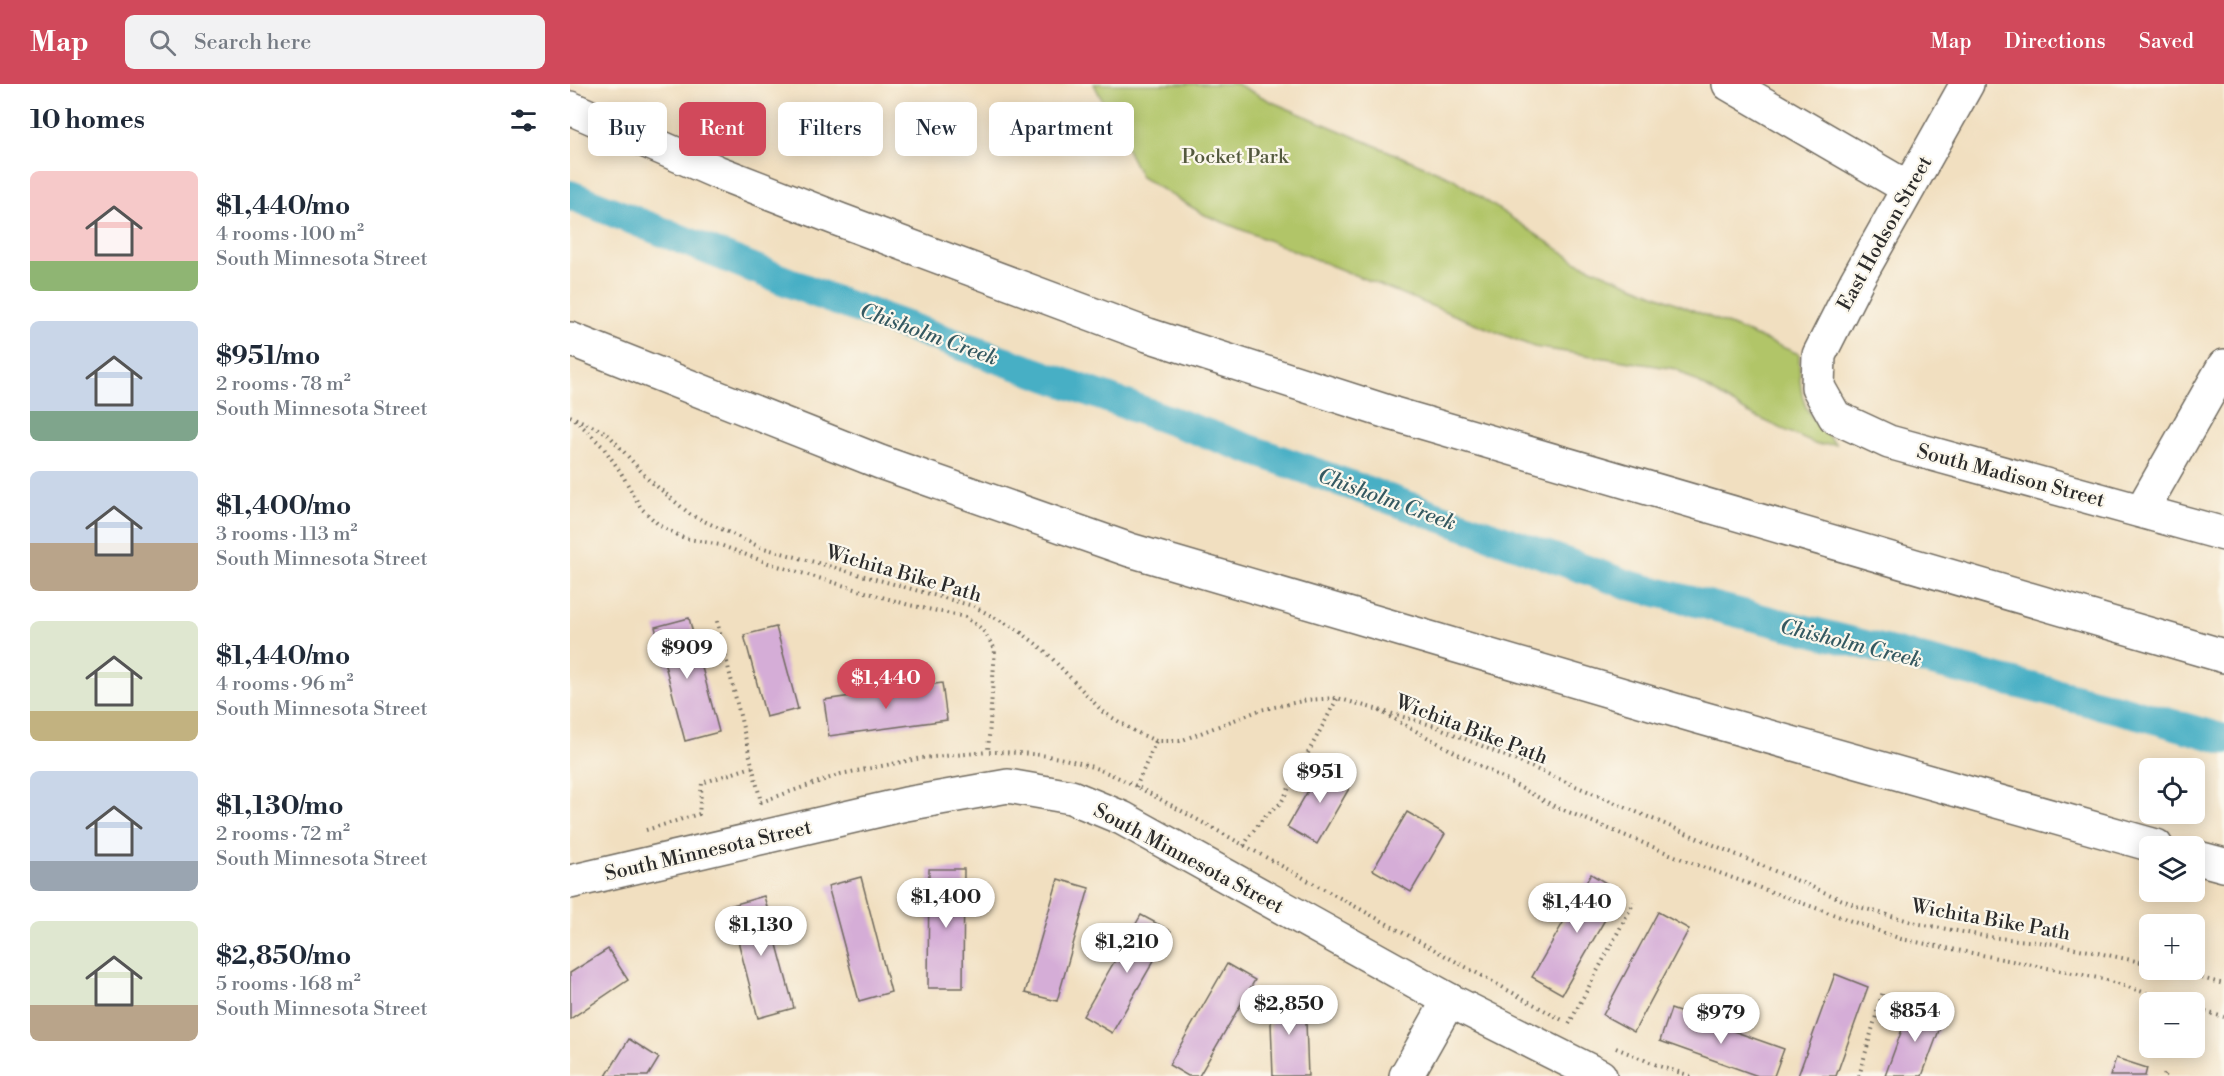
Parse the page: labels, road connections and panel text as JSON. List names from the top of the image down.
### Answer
{
  "streets": {
    "main road": ["East Hodson Street", "South Madison Street", "South Minnesota Street"],
    "path": ["Wichita Bike Path"]
  },
  "crossings": [
    ["East Hodson Street", "South Madison Street"]
  ],
  "water": ["Chisholm Creek"],
  "parks": ["Pocket Park"],
  "page": {
    "header": "Map",
    "search": "Search here",
    "nav": ["Map", "Directions", "Saved"],
    "heading": "10 homes",
    "chip": [
      "Buy",
      "Rent",
      "Filters",
      "New",
      "Apartment"
    ],
    "list": [
      {
        "name": "$1,440/mo",
        "note": "4 rooms · 100 m² · South Minnesota Street"
      },
      {
        "name": "$951/mo",
        "note": "2 rooms · 78 m² · South Minnesota Street"
      },
      {
        "name": "$1,400/mo",
        "note": "3 rooms · 113 m² · South Minnesota Street"
      },
      {
        "name": "$1,440/mo",
        "note": "4 rooms · 96 m² · South Minnesota Street"
      },
      {
        "name": "$1,130/mo",
        "note": "2 rooms · 72 m² · South Minnesota Street"
      },
      {
        "name": "$2,850/mo",
        "note": "5 rooms · 168 m² · South Minnesota Street"
      }
    ],
    "price": [
      "$909",
      "$1,440",
      "$951",
      "$1,400",
      "$1,440",
      "$1,130",
      "$1,210",
      "$2,850",
      "$854",
      "$979"
    ],
    "map_buttons": ["+", "−"]
  }
}
